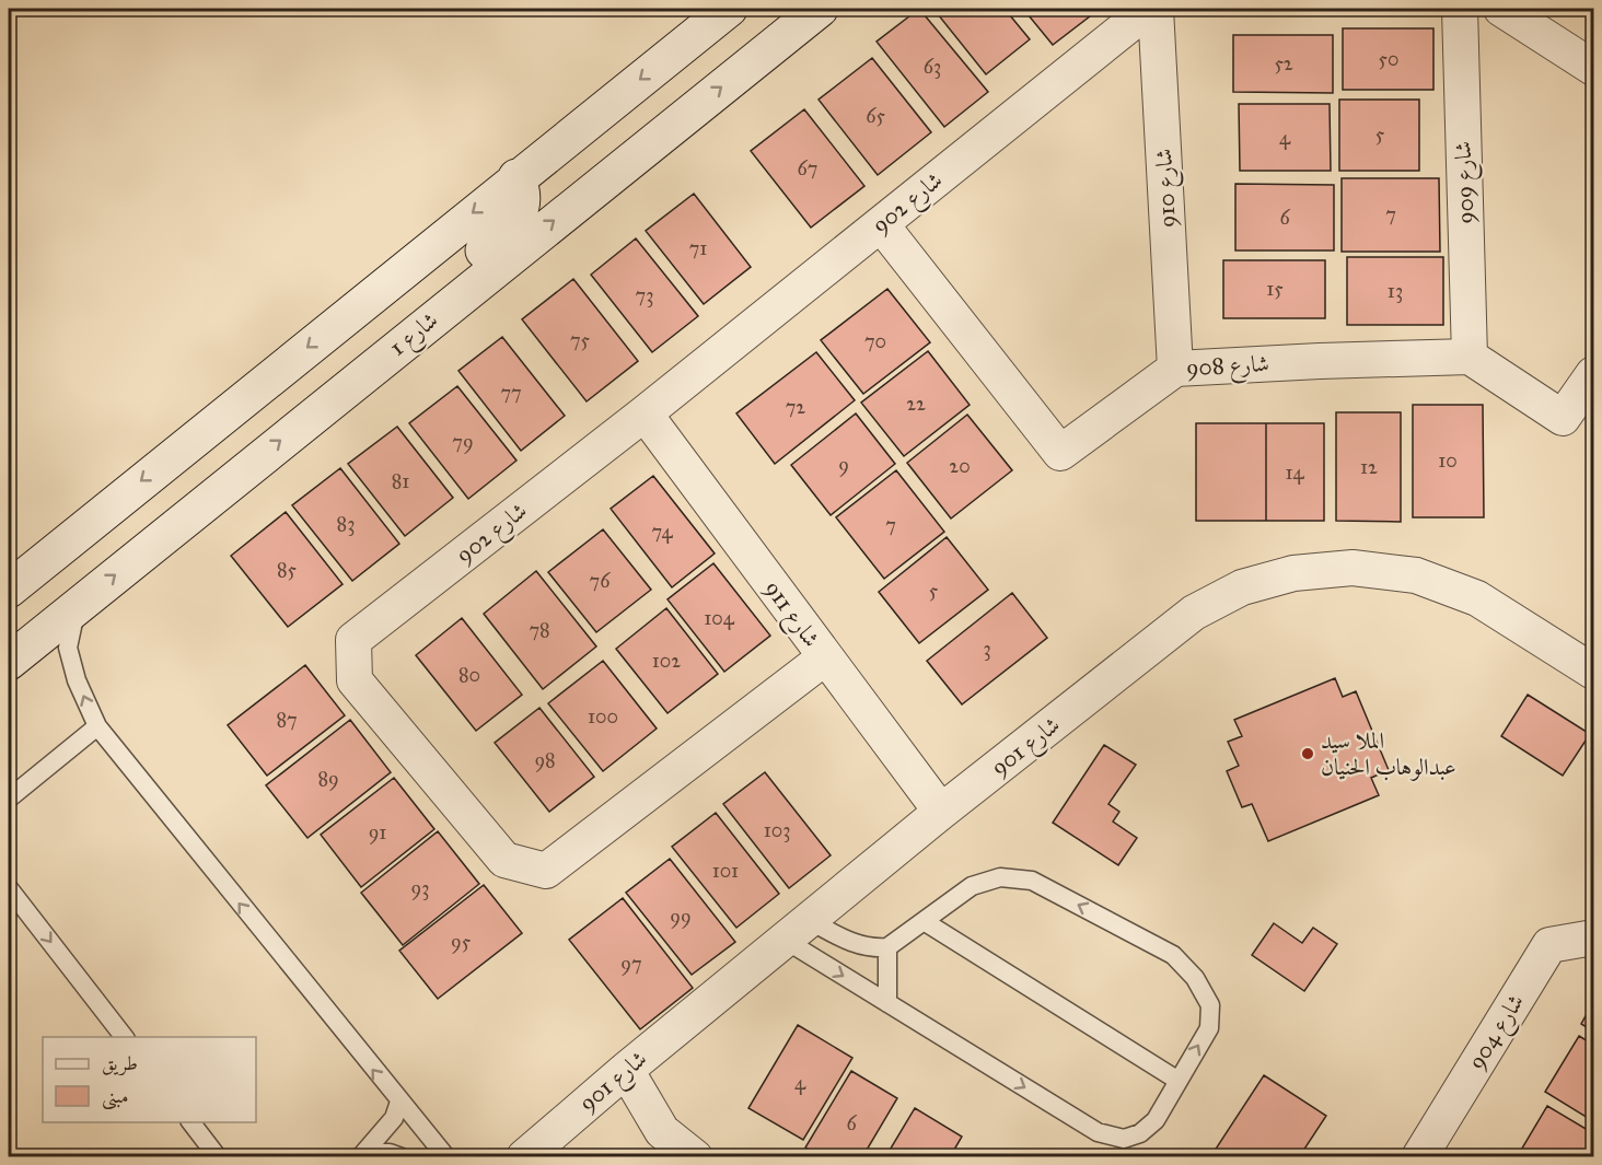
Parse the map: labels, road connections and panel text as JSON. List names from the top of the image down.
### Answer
{
  "streets": {
    "street": [
      "شارع 909",
      "شارع 910",
      "شارع 902",
      "شارع 1",
      "شارع 908",
      "شارع 911",
      "شارع 901",
      "شارع 904"
    ]
  },
  "crossings": [
    ["شارع 909", "شارع 908"],
    ["شارع 910", "شارع 908"],
    ["شارع 902", "شارع 908"],
    ["شارع 902", "شارع 911"],
    ["شارع 911", "شارع 901"]
  ],
  "places": ["الملا سيد عبدالوهاب الحنيان"],
  "house_numbers": [
    "50",
    "52",
    "63",
    "65",
    "5",
    "4",
    "67",
    "7",
    "6",
    "71",
    "15",
    "13",
    "73",
    "75",
    "70",
    "77",
    "22",
    "72",
    "79",
    "10",
    "9",
    "20",
    "12",
    "14",
    "81",
    "83",
    "7",
    "74",
    "85",
    "76",
    "5",
    "104",
    "78",
    "3",
    "102",
    "80",
    "100",
    "87",
    "98",
    "89",
    "103",
    "91",
    "101",
    "93",
    "99",
    "95",
    "97",
    "4",
    "6"
  ],
  "legend": ["طريق", "مبنى"]
}
